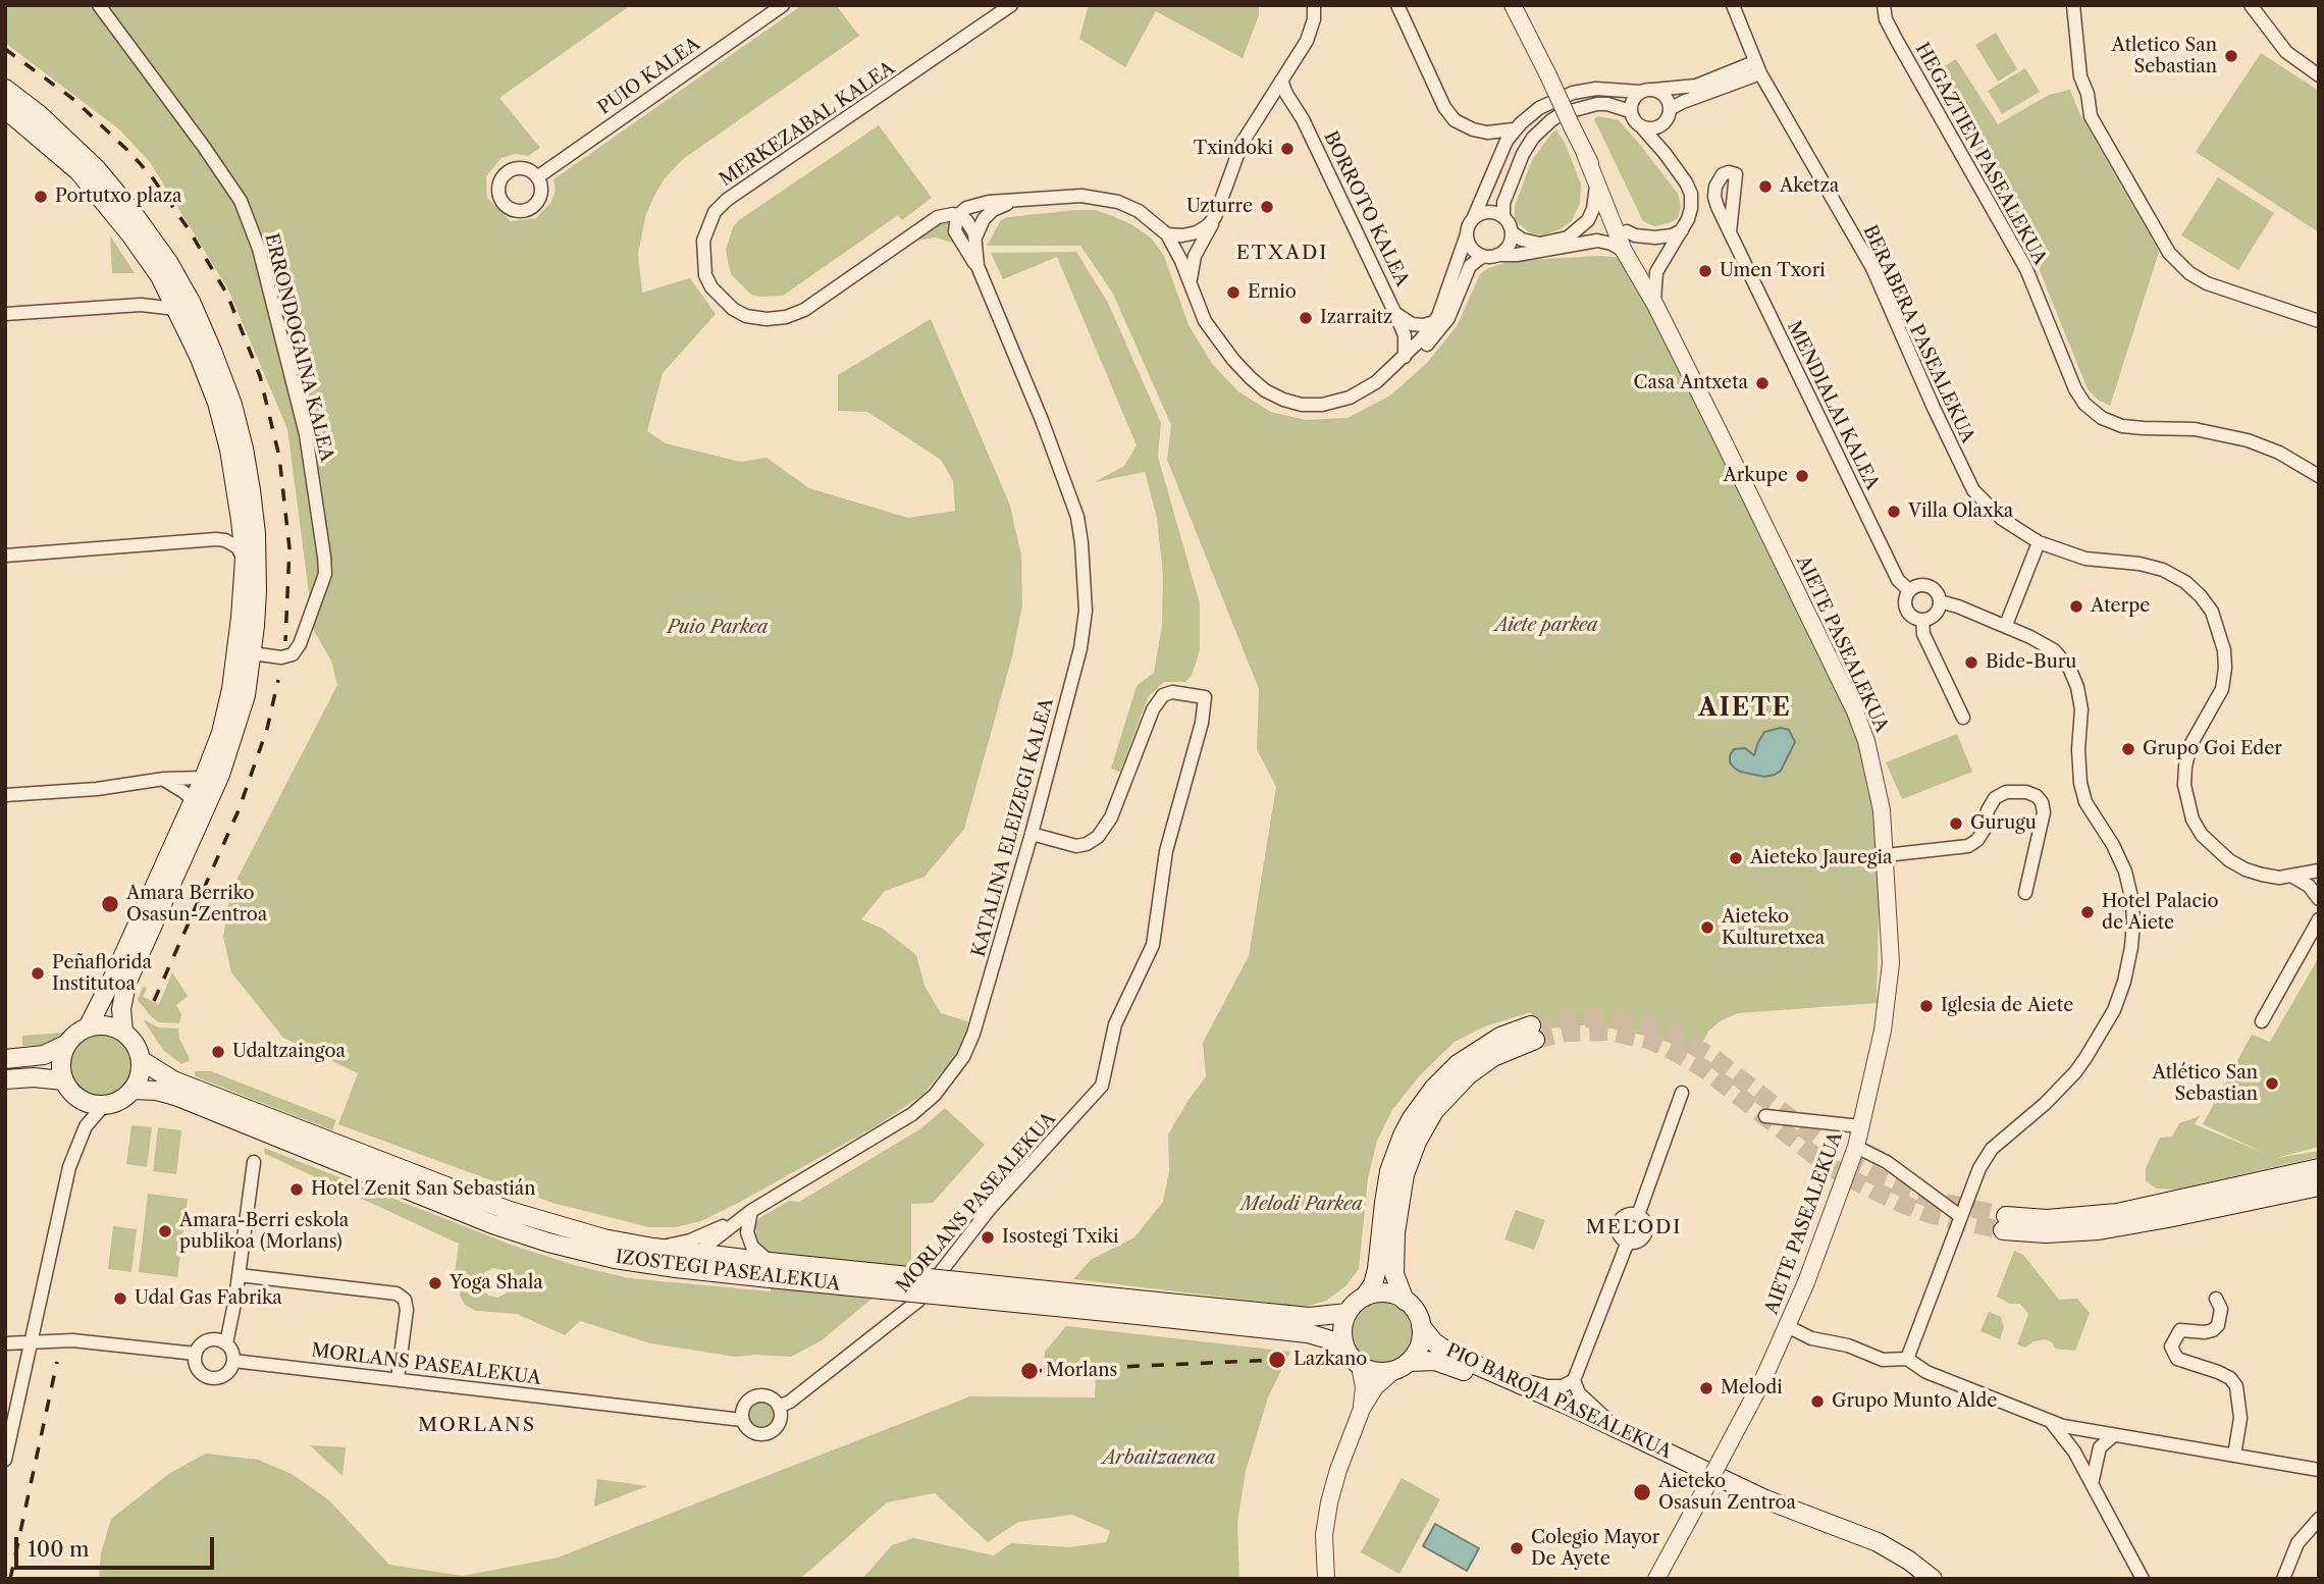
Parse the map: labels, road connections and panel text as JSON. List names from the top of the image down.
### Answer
{
  "streets": {
    "main road": ["IZOSTEGI PASEALEKUA", "PIO BAROJA PASEALEKUA"],
    "street": [
      "PUIO KALEA",
      "MERKEZABAL KALEA",
      "HEGAZTIEN PASEALEKUA",
      "BORROTO KALEA",
      "BERABERA PASEALEKUA",
      "ERRONDOGAINA KALEA",
      "MENDIALAI KALEA",
      "AIETE PASEALEKUA",
      "KATALINA ELEIZEGI KALEA",
      "MORLANS PASEALEKUA"
    ]
  },
  "crossings": [
    ["KATALINA ELEIZEGI KALEA", "MORLANS PASEALEKUA"],
    ["KATALINA ELEIZEGI KALEA", "IZOSTEGI PASEALEKUA"],
    ["IZOSTEGI PASEALEKUA", "PIO BAROJA PASEALEKUA"]
  ],
  "districts": [
    "ETXADI",
    "AIETE",
    "MELODI",
    "MORLANS"
  ],
  "parks": [
    "Aiete parkea",
    "Puio Parkea",
    "Melodi Parkea",
    "Arbaitzaenea"
  ],
  "places": [
    "Atletico San Sebastian",
    "Txindoki",
    "Aketza",
    "Portutxo plaza",
    "Uzturre",
    "Umen Txori",
    "Ernio",
    "Izarraitz",
    "Casa Antxeta",
    "Arkupe",
    "Villa Olaxka",
    "Aterpe",
    "Bide-Buru",
    "Grupo Goi Eder",
    "Gurugu",
    "Aieteko Jauregia",
    "Amara Berriko Osasun-Zentroa",
    "Hotel Palacio de Aiete",
    "Aieteko Kulturetxea",
    "Peñaflorida Institutoa",
    "Iglesia de Aiete",
    "Udaltzaingoa",
    "Atlético San Sebastian",
    "Hotel Zenit San Sebastián",
    "Amara-Berri eskola publikoa (Morlans)",
    "Isostegi Txiki",
    "Yoga Shala",
    "Udal Gas Fabrika",
    "Lazkano",
    "Morlans",
    "Melodi",
    "Grupo Munto Alde",
    "Aieteko Osasun Zentroa",
    "Colegio Mayor De Ayete"
  ],
  "scale_bar": "100 m"
}
